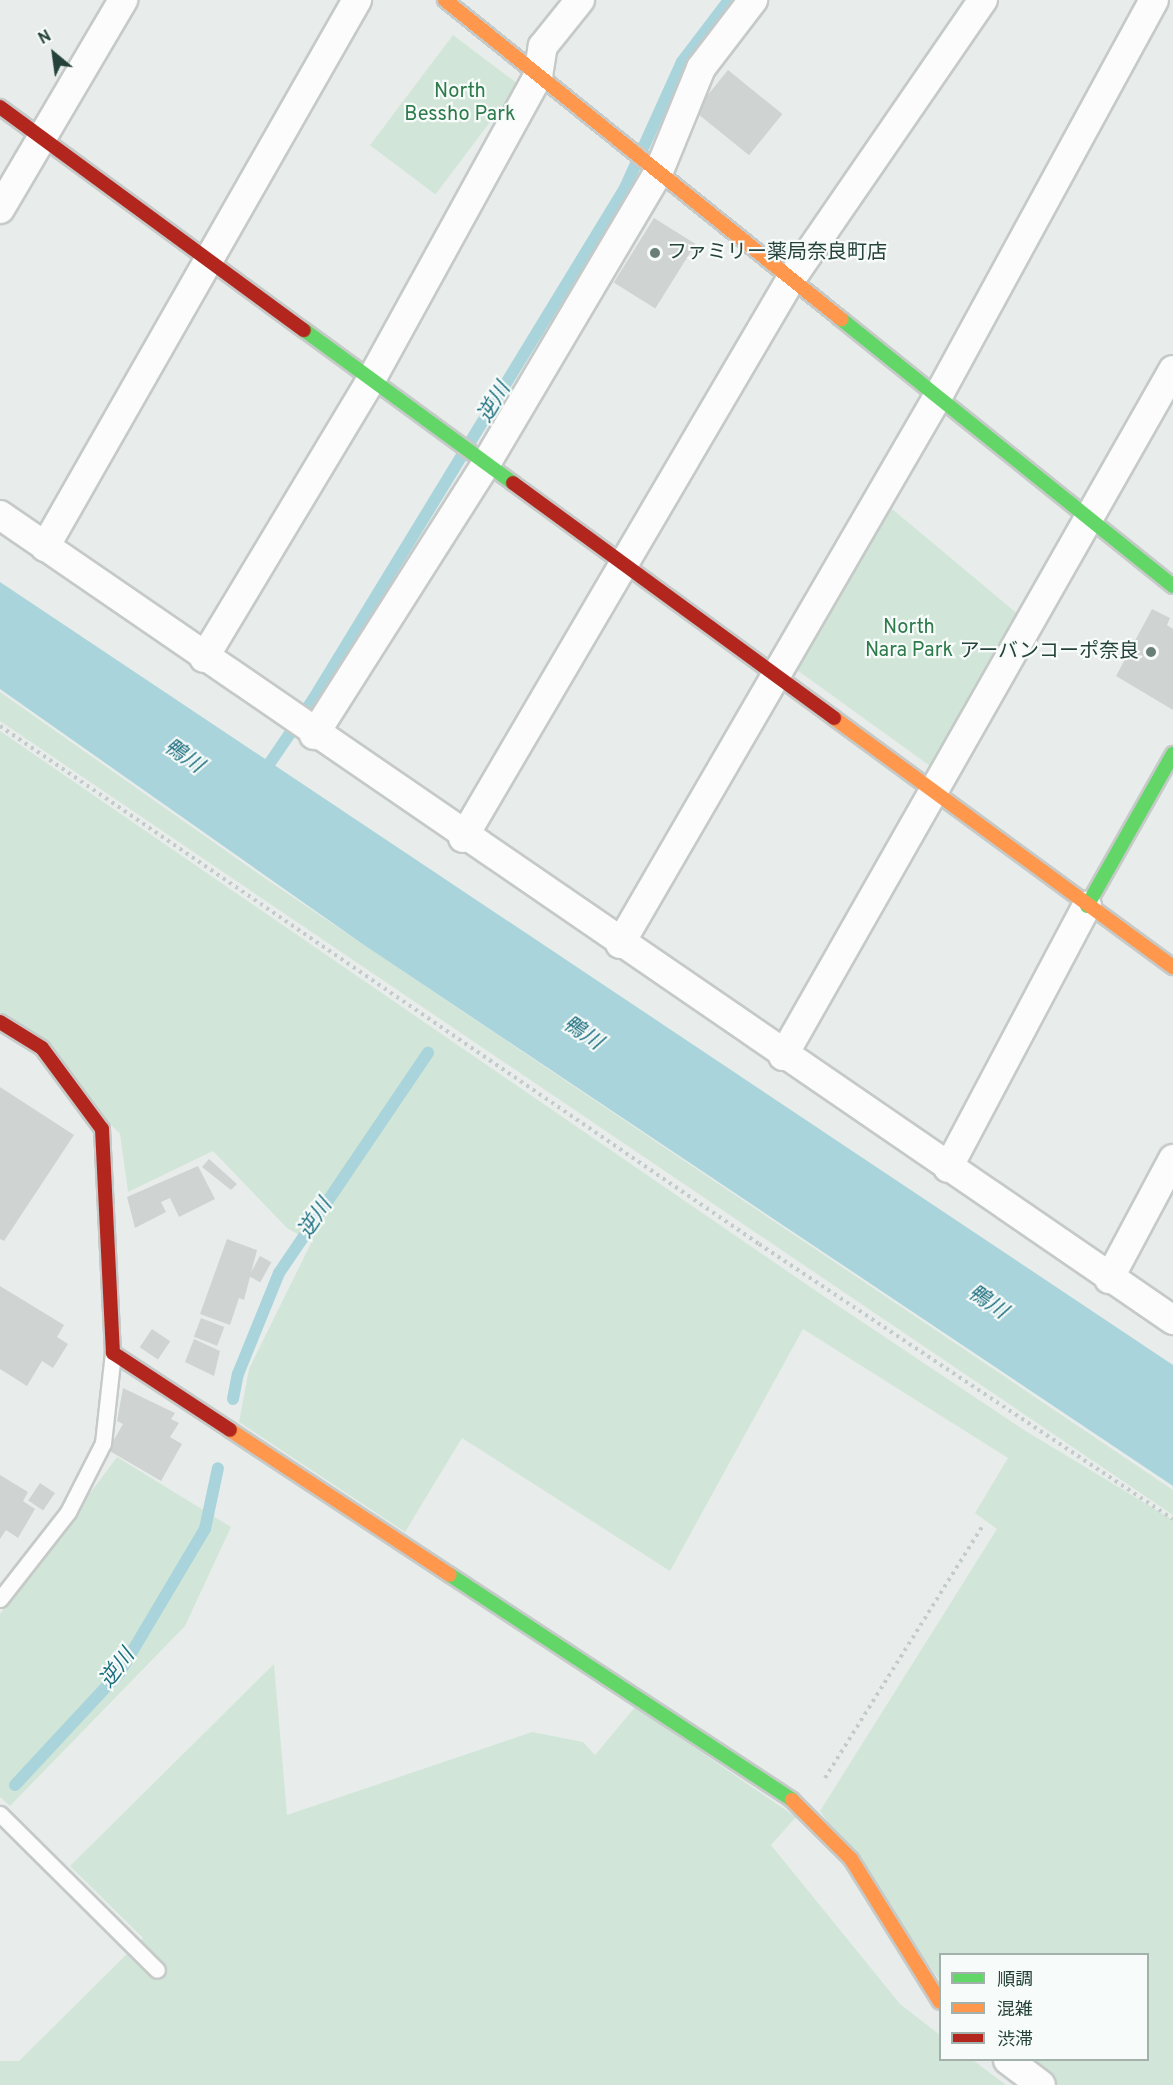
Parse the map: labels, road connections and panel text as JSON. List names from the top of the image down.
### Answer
{
  "water": ["逆川", "鴨川"],
  "parks": ["North Bessho Park", "North Nara Park"],
  "places": ["ファミリー薬局奈良町店", "アーバンコーポ奈良"],
  "legend": ["順調", "混雑", "渋滞"],
  "north": "top left"
}
